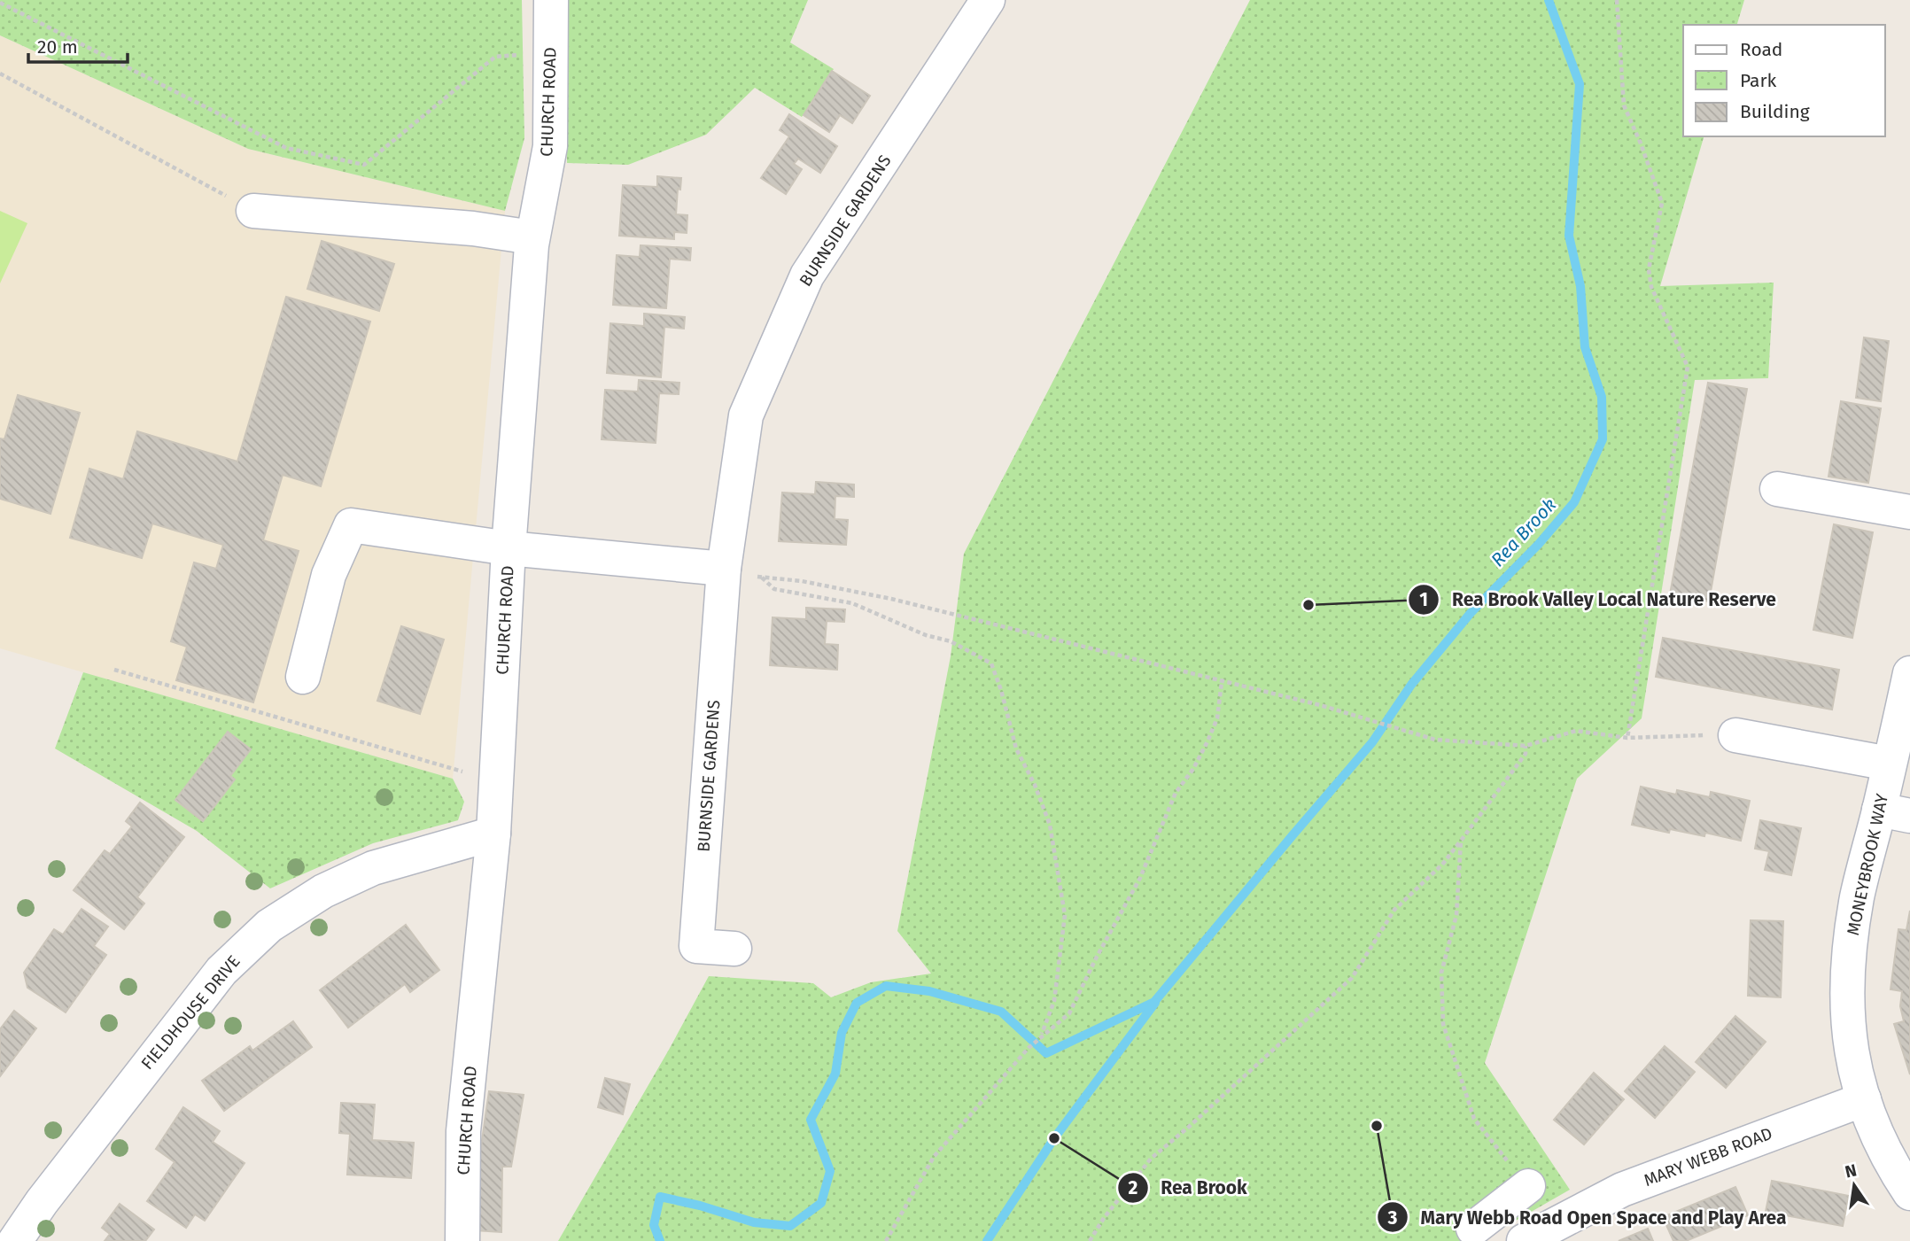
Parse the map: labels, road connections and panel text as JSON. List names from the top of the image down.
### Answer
{
  "streets": {
    "street": [
      "CHURCH ROAD",
      "BURNSIDE GARDENS",
      "MONEYBROOK WAY",
      "FIELDHOUSE DRIVE",
      "MARY WEBB ROAD"
    ]
  },
  "crossings": [
    ["CHURCH ROAD", "FIELDHOUSE DRIVE"],
    ["MONEYBROOK WAY", "MARY WEBB ROAD"]
  ],
  "water": ["Rea Brook"],
  "places": ["Rea Brook Valley Local Nature Reserve", "Mary Webb Road Open Space and Play Area", "Rea Brook"],
  "legend": ["Road", "Park", "Building"],
  "scale_bar": "20 m",
  "north": "top"
}
